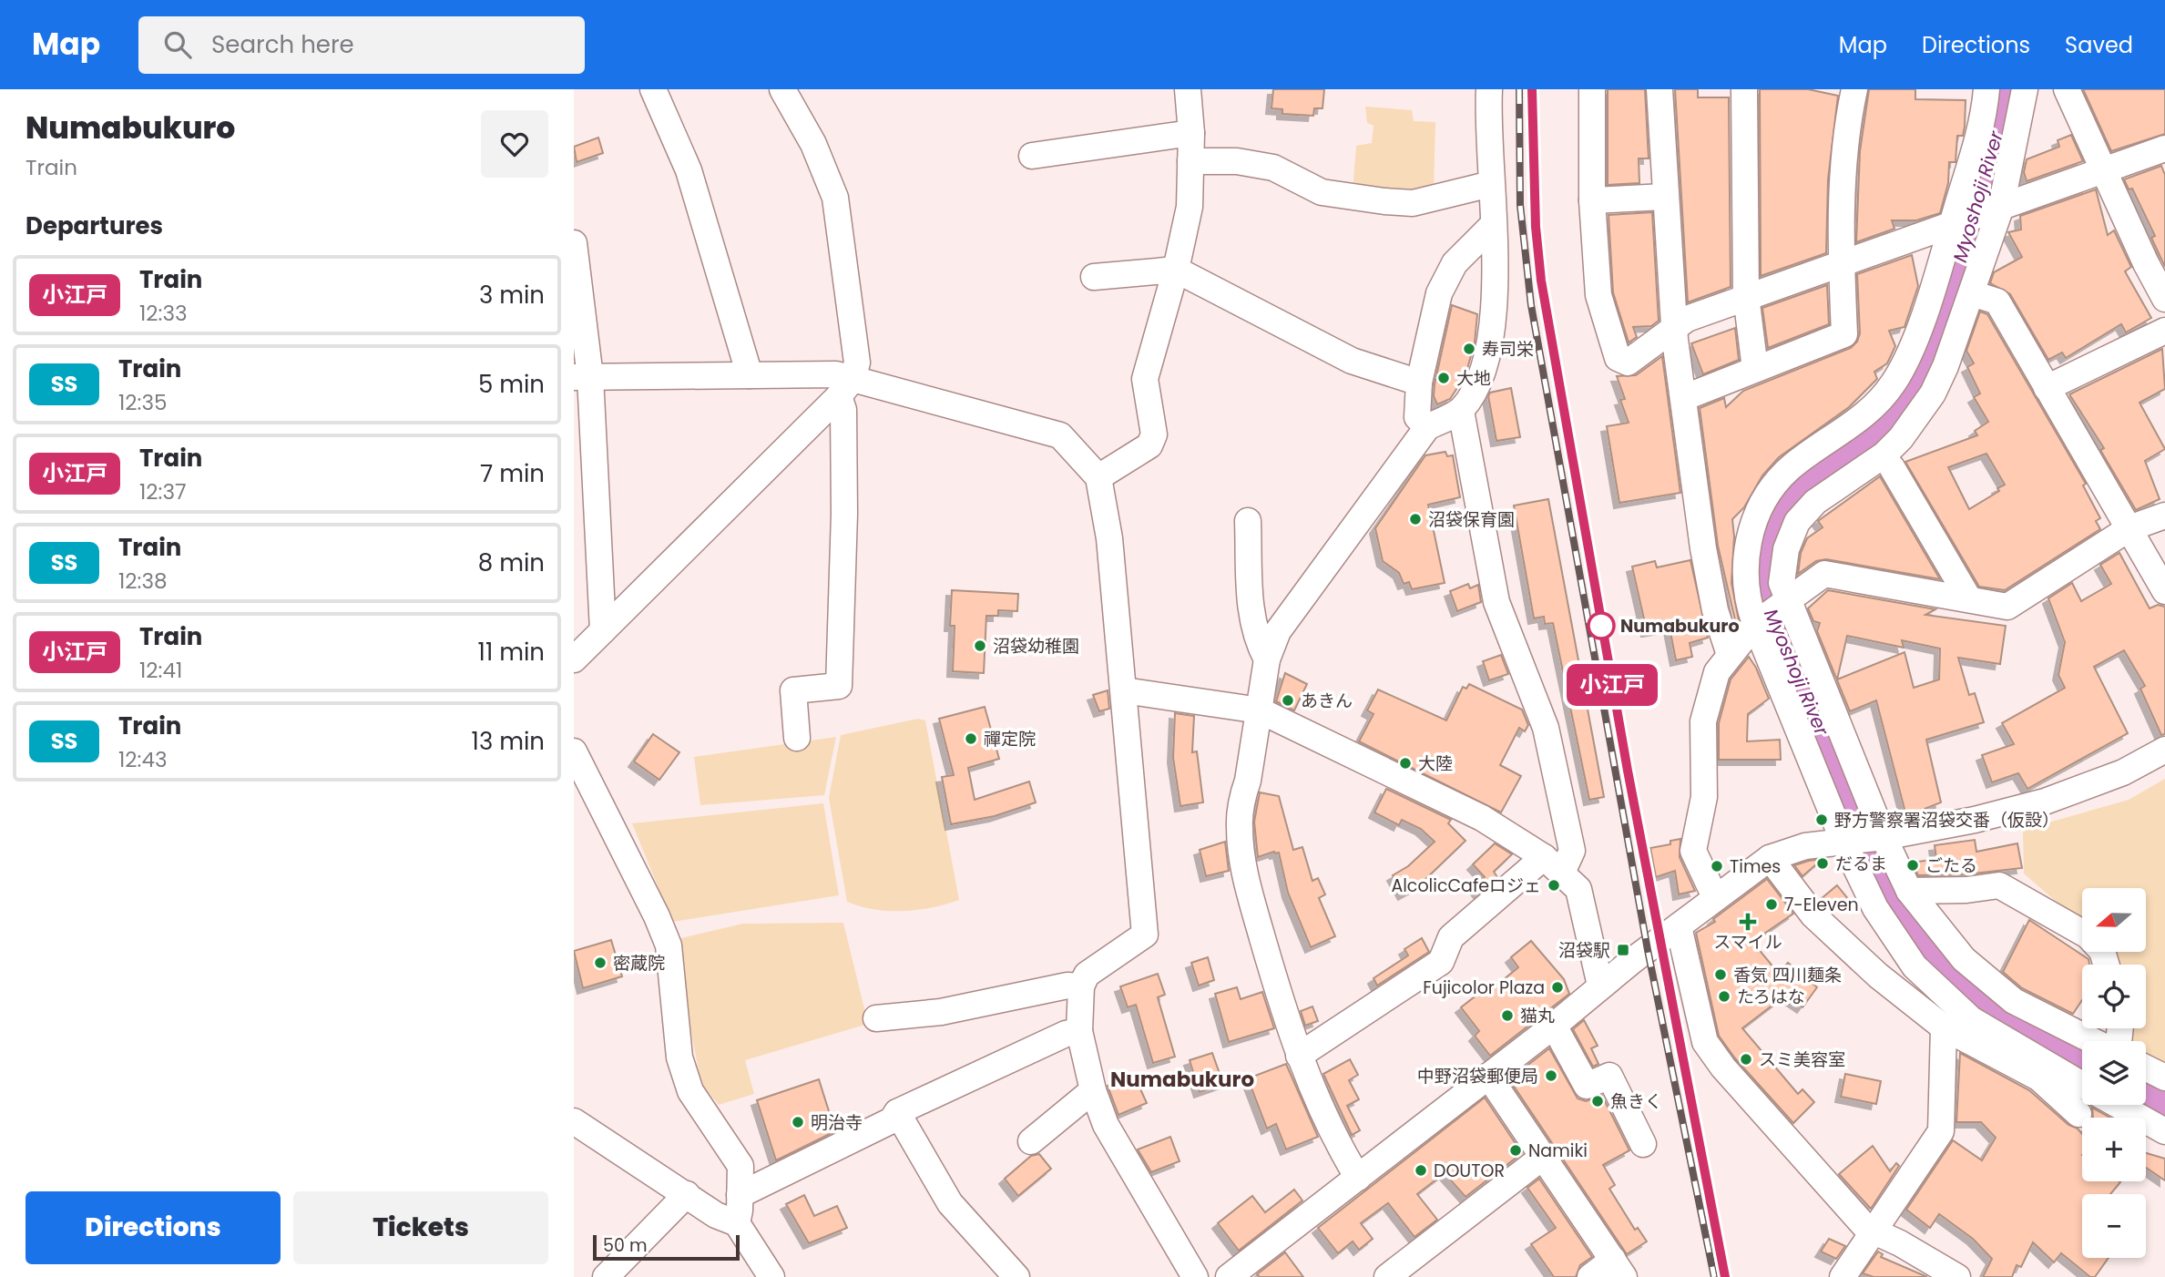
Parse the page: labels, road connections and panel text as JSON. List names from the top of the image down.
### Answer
{
  "districts": ["Numabukuro"],
  "water": ["Myoshoji River"],
  "places": {
    "other": [
      "寿司栄",
      "大地",
      "沼袋保育園",
      "Numabukuro",
      "沼袋幼稚園",
      "あきん",
      "禪定院",
      "大陸",
      "野方警察署沼袋交番（仮設）",
      "だるま",
      "ごたる",
      "Times",
      "AlcolicCafeロジェ",
      "7-Eleven",
      "密蔵院",
      "香気 四川麺条",
      "Fujicolor Plaza",
      "たろはな",
      "猫丸",
      "スミ美容室",
      "中野沼袋郵便局",
      "魚きく",
      "明治寺",
      "Namiki",
      "DOUTOR"
    ],
    "health": ["スマイル"],
    "transit": ["沼袋駅"]
  },
  "scale_bar": "50 m",
  "north": "left",
  "page": {
    "header": "Map",
    "search": "Search here",
    "nav": ["Map", "Directions", "Saved"],
    "heading": [
      ["Numabukuro", "Train"],
      "Departures"
    ],
    "on_map": "小江戸",
    "list": [
      {
        "mark": "小江戸",
        "name": "Train",
        "note": "12:33",
        "value": "3 min"
      },
      {
        "mark": "SS",
        "name": "Train",
        "note": "12:35",
        "value": "5 min"
      },
      {
        "mark": "小江戸",
        "name": "Train",
        "note": "12:37",
        "value": "7 min"
      },
      {
        "mark": "SS",
        "name": "Train",
        "note": "12:38",
        "value": "8 min"
      },
      {
        "mark": "小江戸",
        "name": "Train",
        "note": "12:41",
        "value": "11 min"
      },
      {
        "mark": "SS",
        "name": "Train",
        "note": "12:43",
        "value": "13 min"
      }
    ],
    "map_buttons": ["+", "−"],
    "buttons": ["Directions", "Tickets"],
    "scale": "50 m"
  }
}
